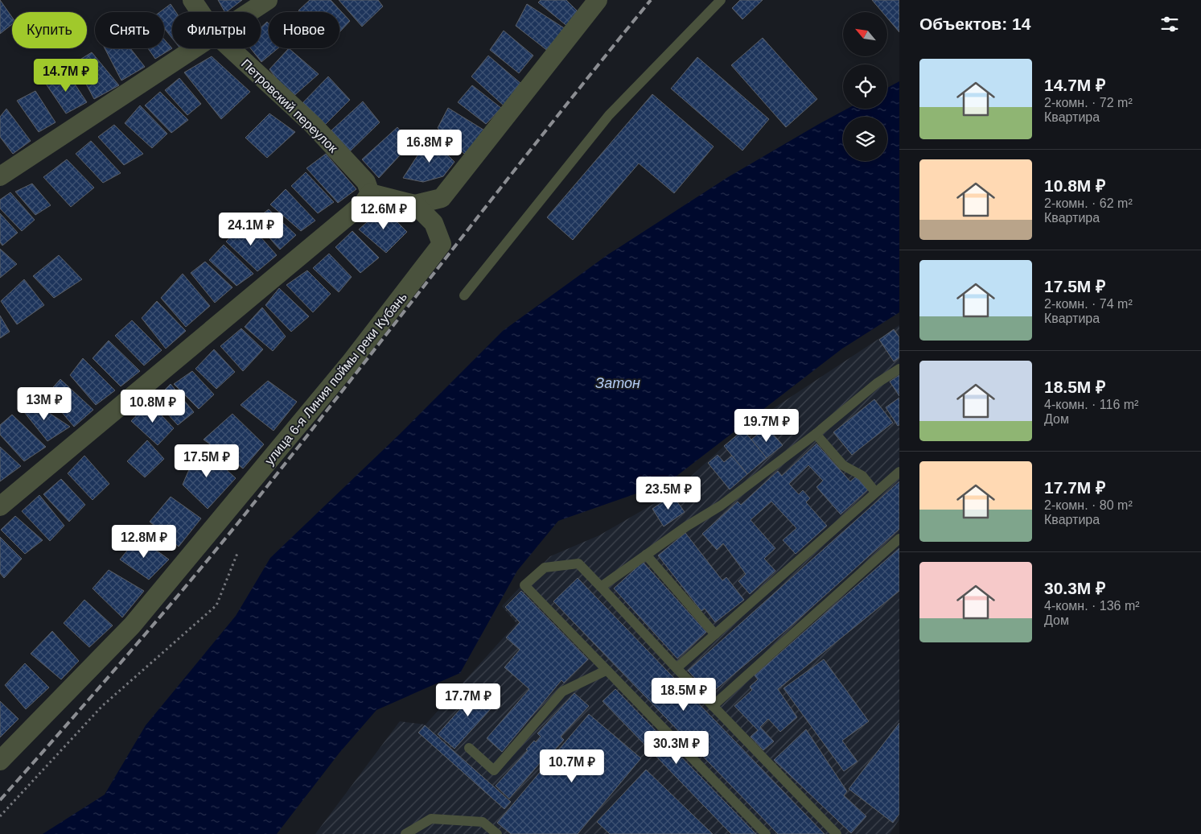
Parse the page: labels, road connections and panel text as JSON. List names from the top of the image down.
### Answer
{
  "streets": {
    "street": ["Петровский переулок", "улица 6-я Линия поймы реки Кубань"]
  },
  "water": ["Затон"],
  "north": "top left",
  "page": {
    "heading": "Объектов: 14",
    "chip": [
      "Купить",
      "Снять",
      "Фильтры",
      "Новое"
    ],
    "list": [
      {
        "name": "14.7M ₽",
        "note": "2-комн. · 72 m² · Квартира"
      },
      {
        "name": "10.8M ₽",
        "note": "2-комн. · 62 m² · Квартира"
      },
      {
        "name": "17.5M ₽",
        "note": "2-комн. · 74 m² · Квартира"
      },
      {
        "name": "18.5M ₽",
        "note": "4-комн. · 116 m² · Дом"
      },
      {
        "name": "17.7M ₽",
        "note": "2-комн. · 80 m² · Квартира"
      },
      {
        "name": "30.3M ₽",
        "note": "4-комн. · 136 m² · Дом"
      }
    ],
    "price": [
      "14.7M ₽",
      "16.8M ₽",
      "12.6M ₽",
      "24.1M ₽",
      "13M ₽",
      "10.8M ₽",
      "19.7M ₽",
      "17.5M ₽",
      "23.5M ₽",
      "12.8M ₽",
      "18.5M ₽",
      "17.7M ₽",
      "30.3M ₽",
      "10.7M ₽"
    ]
  }
}
